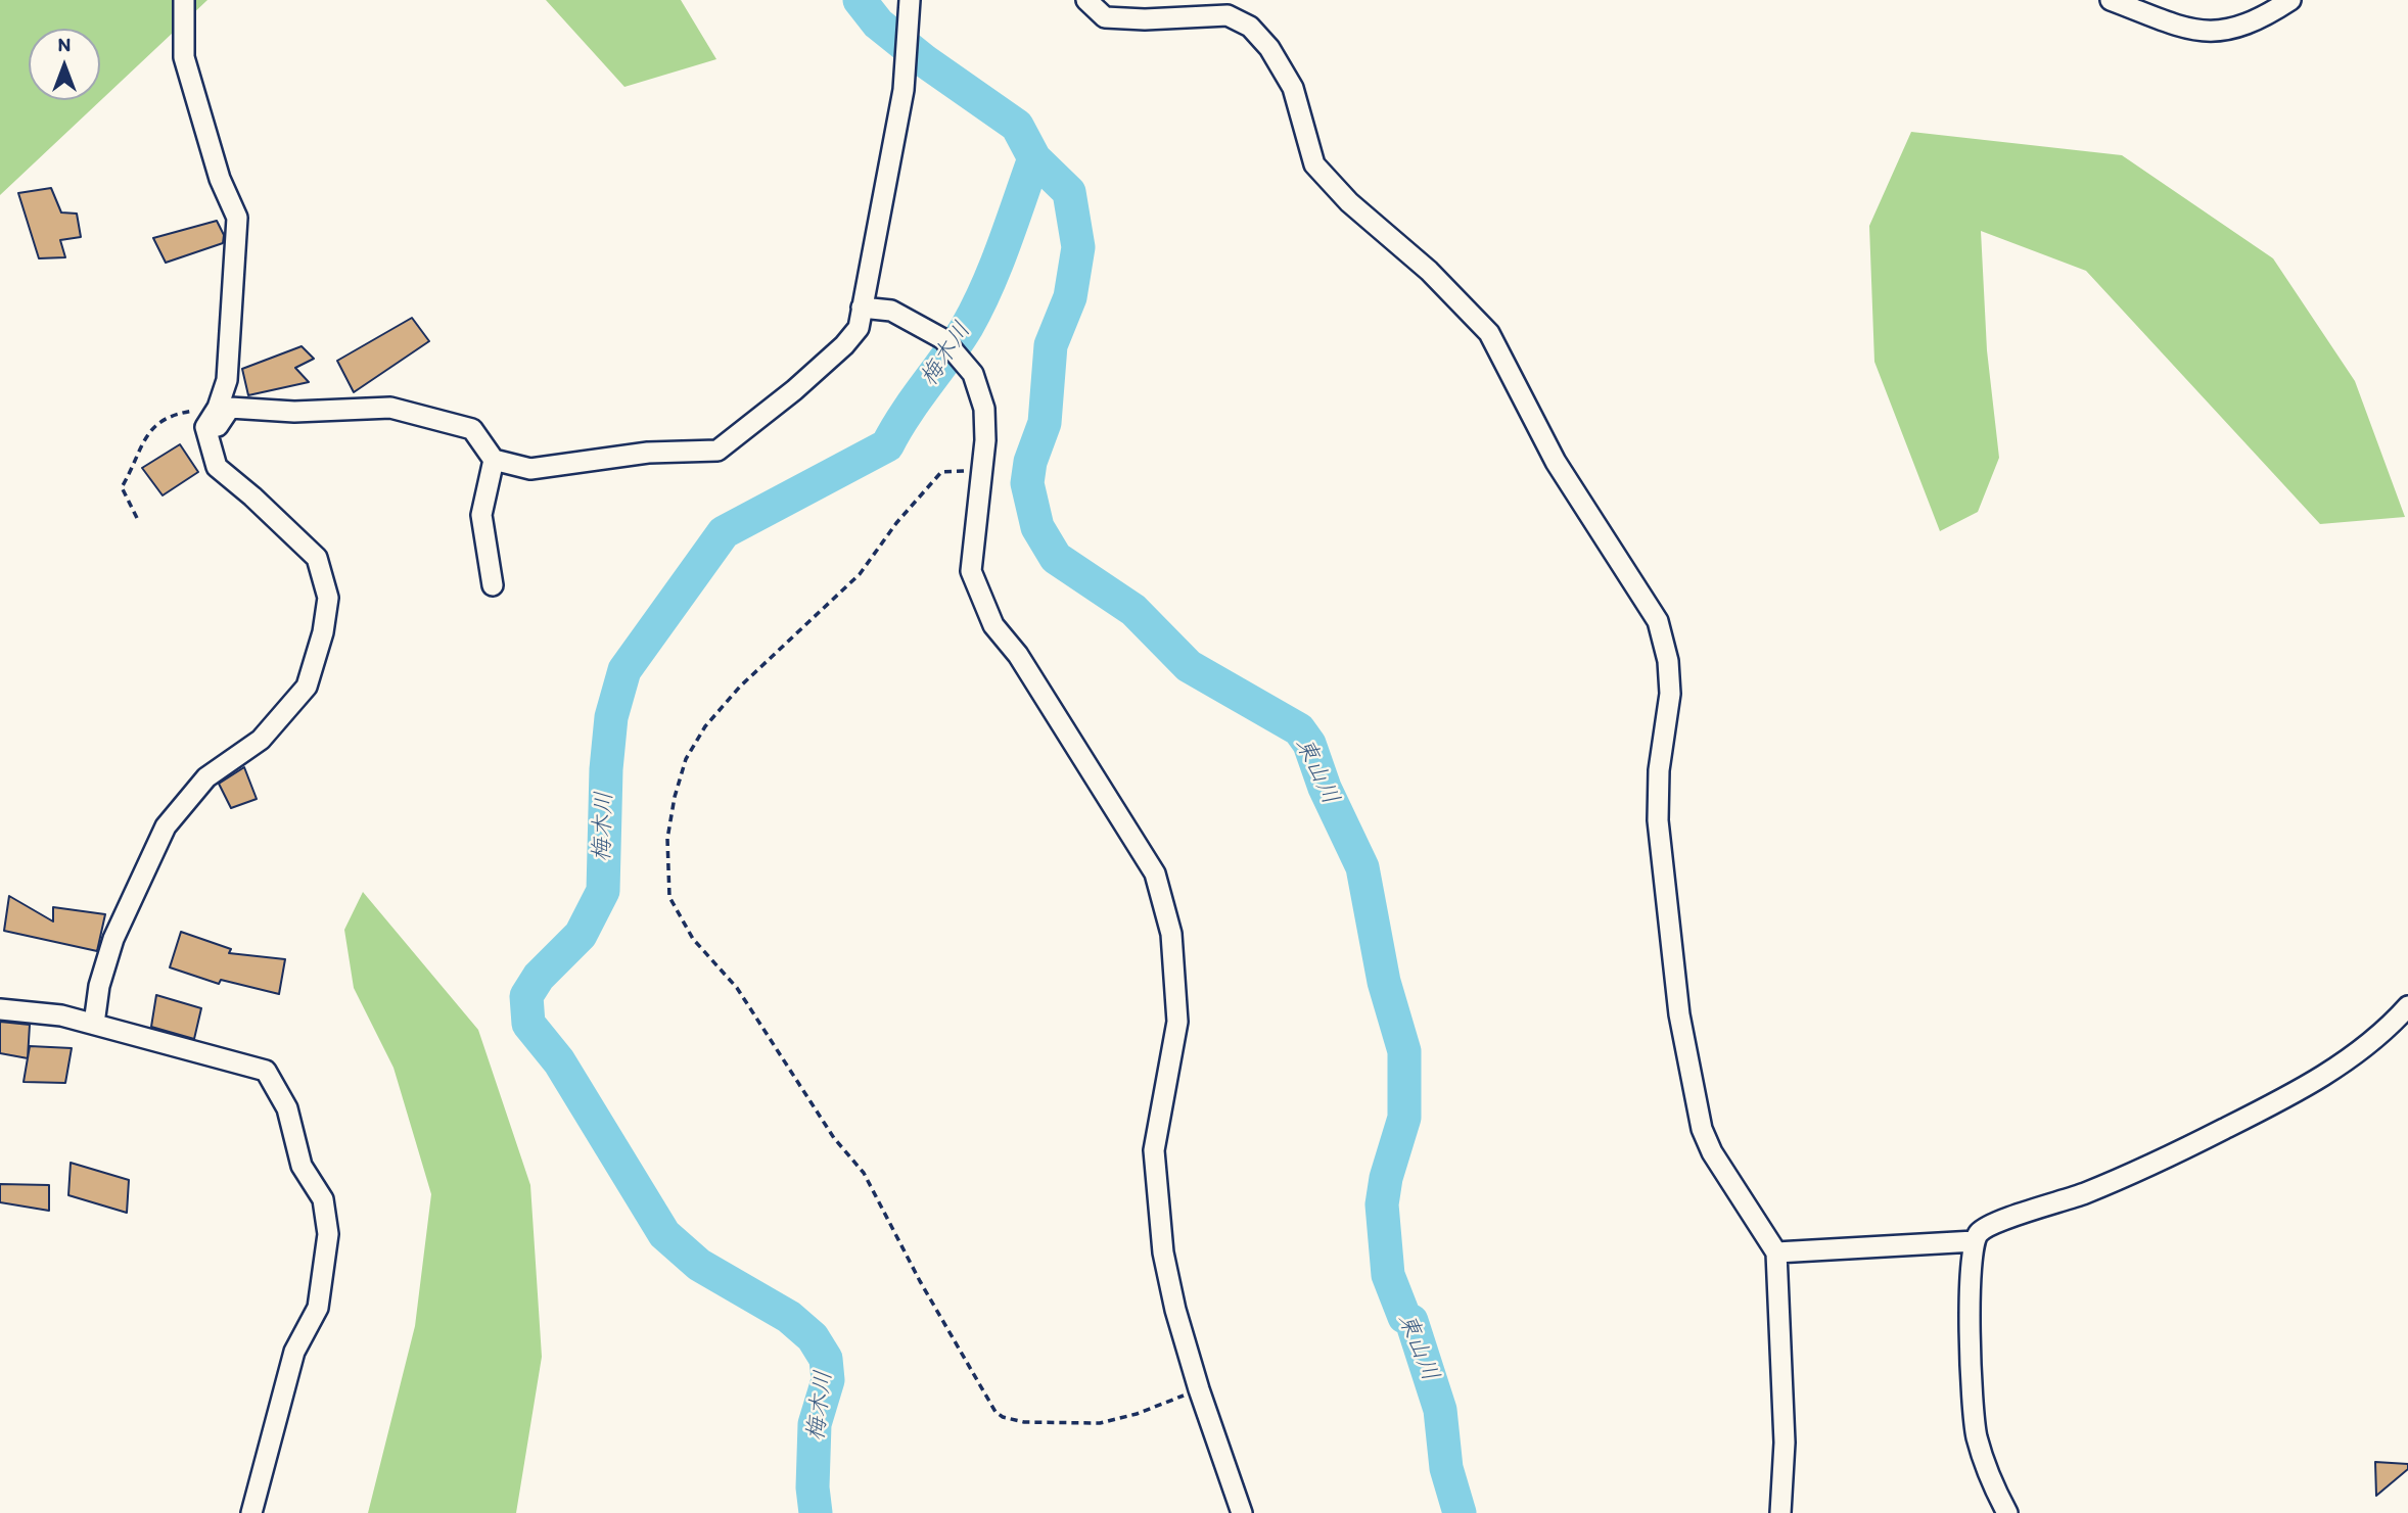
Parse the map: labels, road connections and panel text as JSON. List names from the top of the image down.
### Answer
{
  "water": ["梅木川", "東山川"],
  "north": "top"
}
